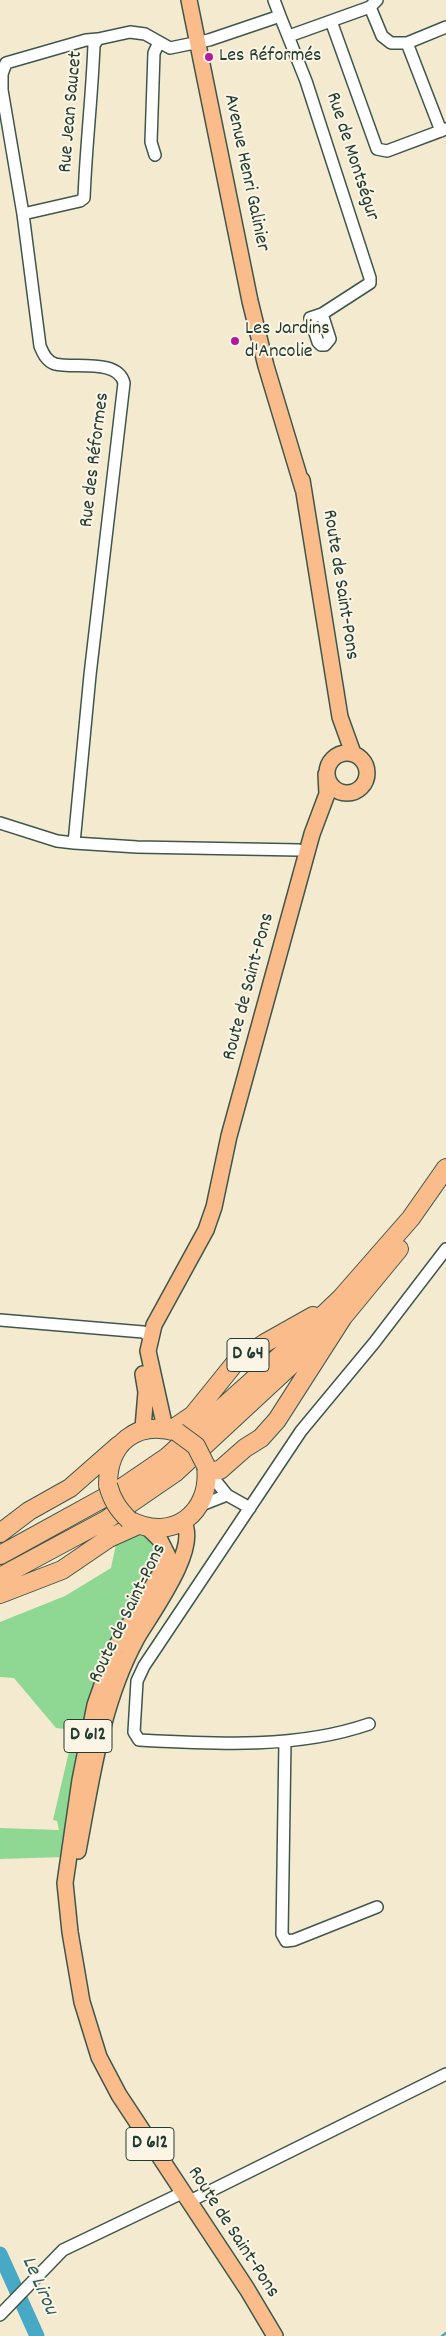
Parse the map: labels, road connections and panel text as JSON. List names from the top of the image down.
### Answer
{
  "streets": {
    "highway": ["D 64"],
    "main road": ["Avenue Henri Galinier", "Route de Saint-Pons", "D 612"],
    "street": ["Rue Jean Saucet", "Rue de Montségur", "Rue des Réformes"]
  },
  "crossings": [
    ["Rue Jean Saucet", "Avenue Henri Galinier"],
    ["Rue Jean Saucet", "Rue des Réformes"],
    ["Avenue Henri Galinier", "Route de Saint-Pons"],
    ["Route de Saint-Pons", "D 64"]
  ],
  "water": ["Le Lirou"],
  "places": ["Les Réformés", "Les Jardins d'Ancolie"]
}
